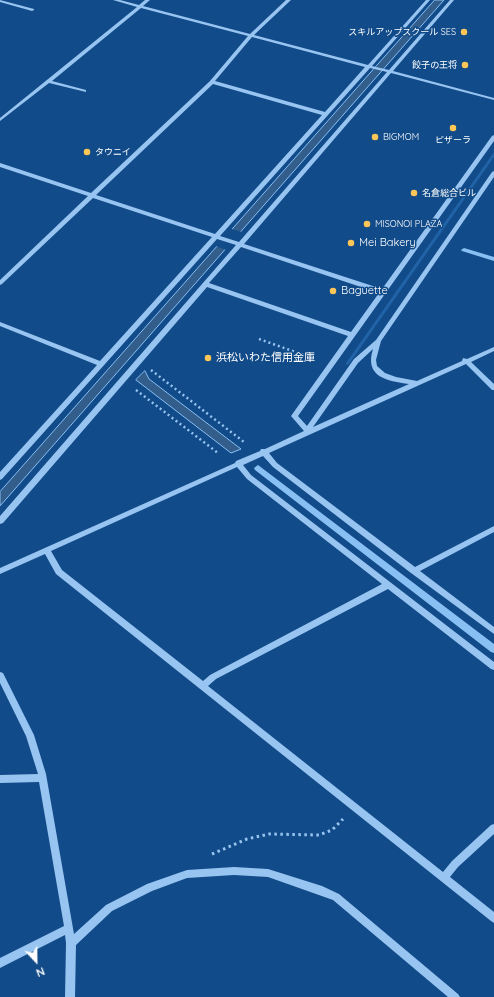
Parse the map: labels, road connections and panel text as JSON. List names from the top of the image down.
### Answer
{
  "places": [
    "スキルアップスクール SES",
    "餃子の王将",
    "ピザーラ",
    "BIGMOM",
    "タウニイ",
    "名倉総合ビル",
    "MISONOI PLAZA",
    "Mei Bakery",
    "Baguette",
    "浜松いわた信用金庫"
  ],
  "north": "bottom"
}
